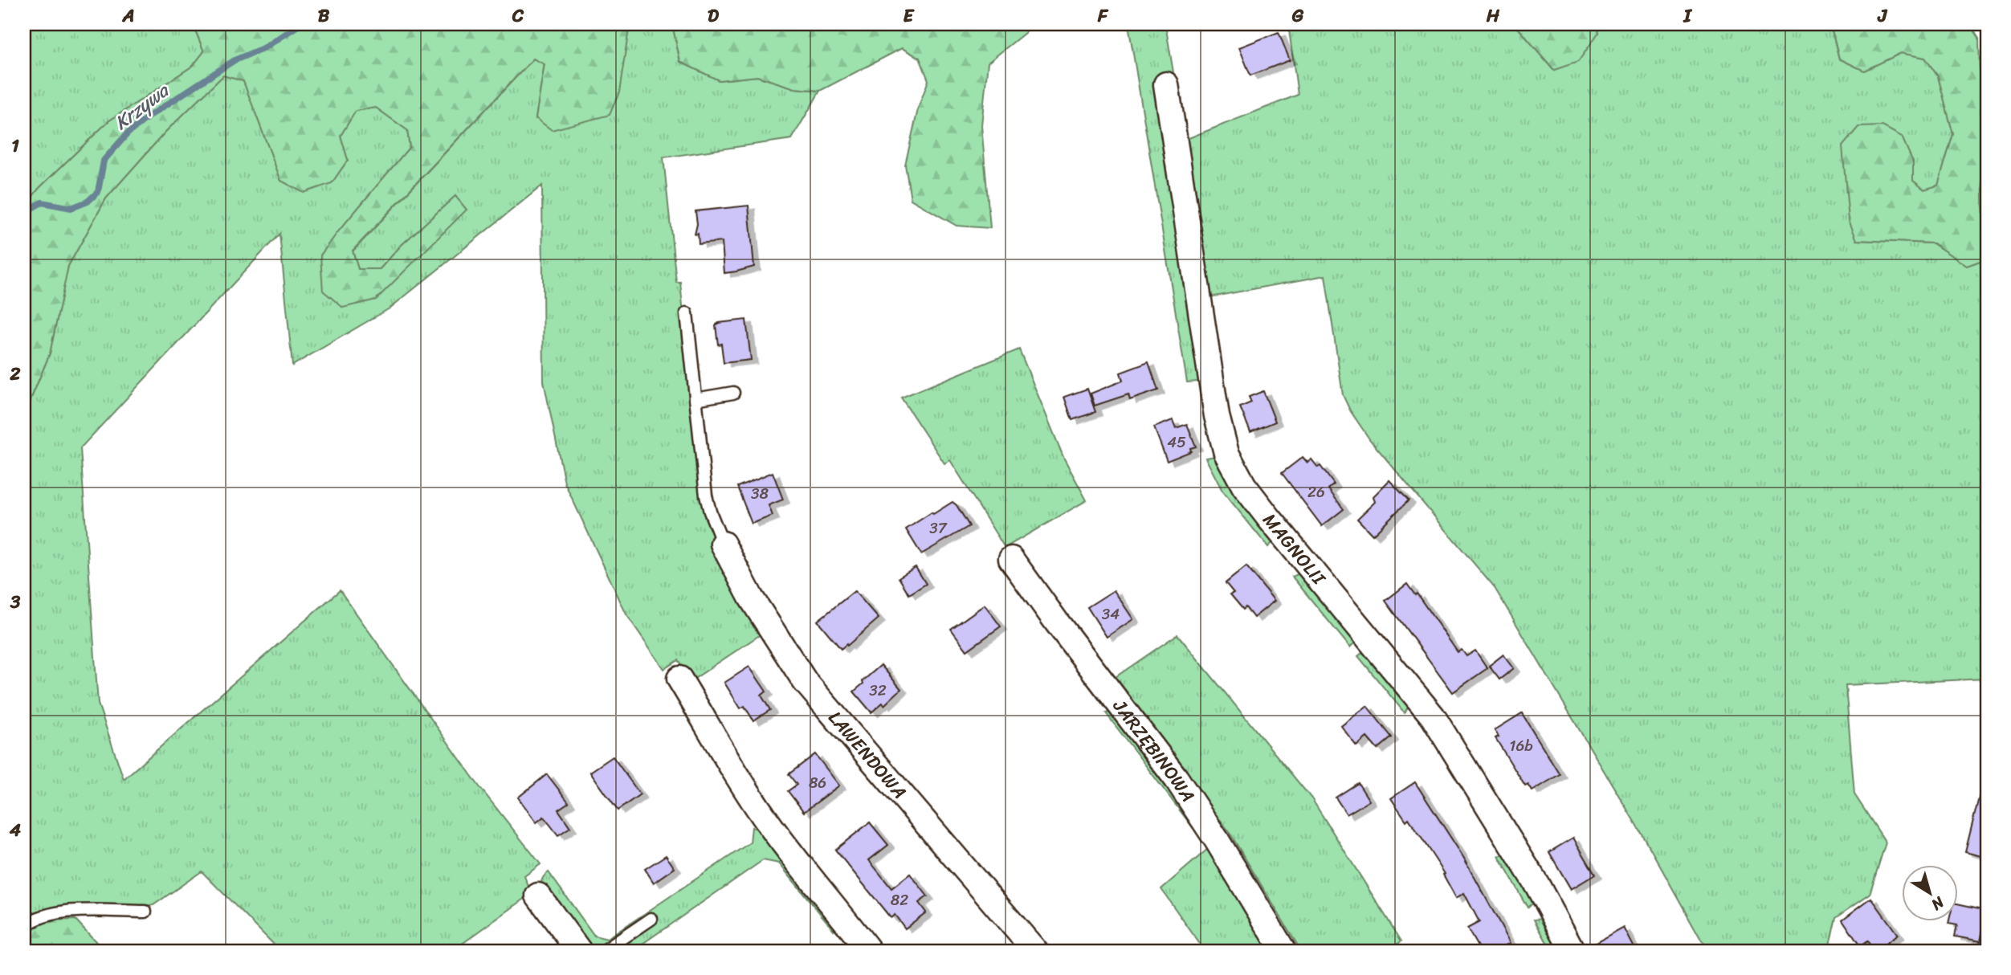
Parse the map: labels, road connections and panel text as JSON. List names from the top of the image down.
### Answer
{
  "streets": {
    "street": ["MAGNOLII", "JARZĘBINOWA", "LAWENDOWA"]
  },
  "water": ["Krzywa"],
  "house_numbers": [
    "45",
    "26",
    "38",
    "37",
    "34",
    "32",
    "16b",
    "86",
    "82"
  ],
  "north": "bottom right",
  "grid": {
    "columns": [
      "A",
      "B",
      "C",
      "D",
      "E",
      "F",
      "G",
      "H",
      "I",
      "J"
    ],
    "rows": [
      "1",
      "2",
      "3",
      "4"
    ]
  }
}
